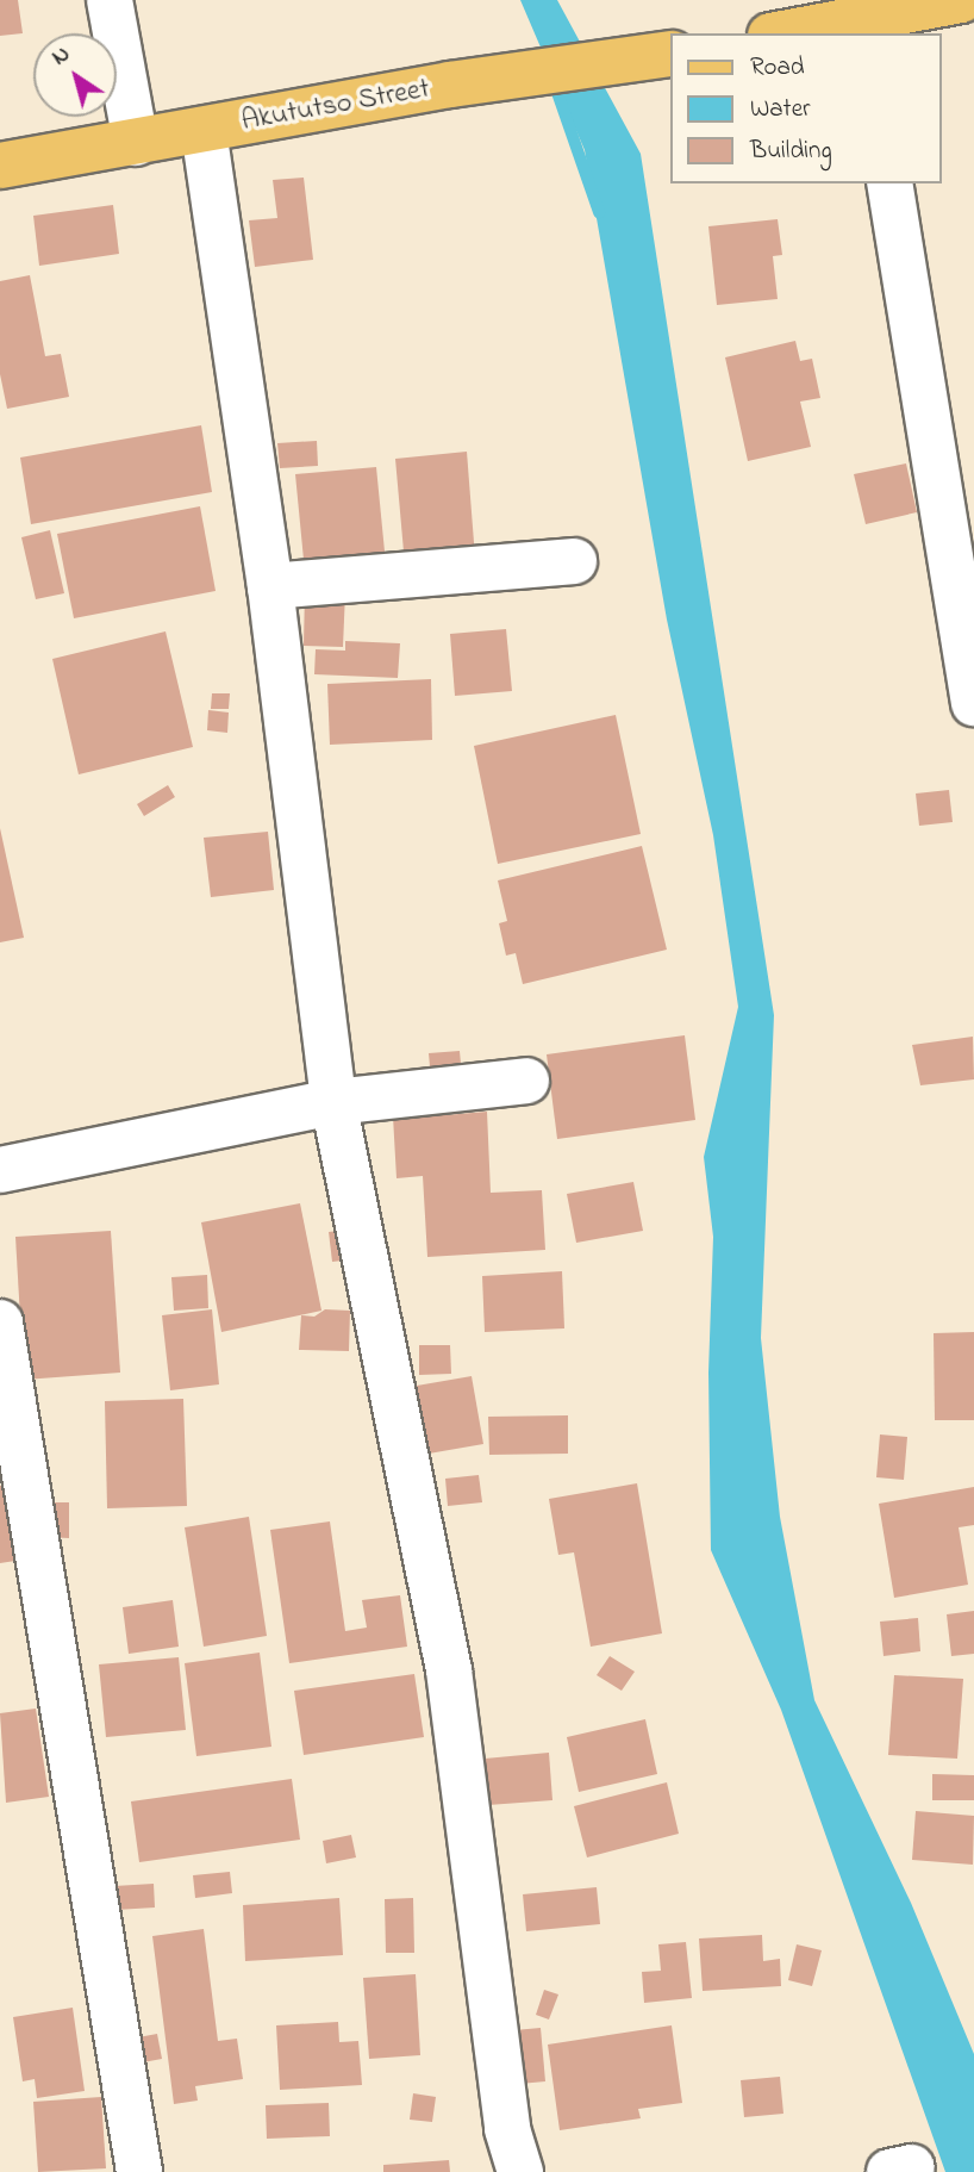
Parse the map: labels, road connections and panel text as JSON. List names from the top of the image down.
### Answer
{
  "streets": {
    "main road": ["Akututso Street"]
  },
  "legend": ["Road", "Water", "Building"],
  "north": "top left"
}
